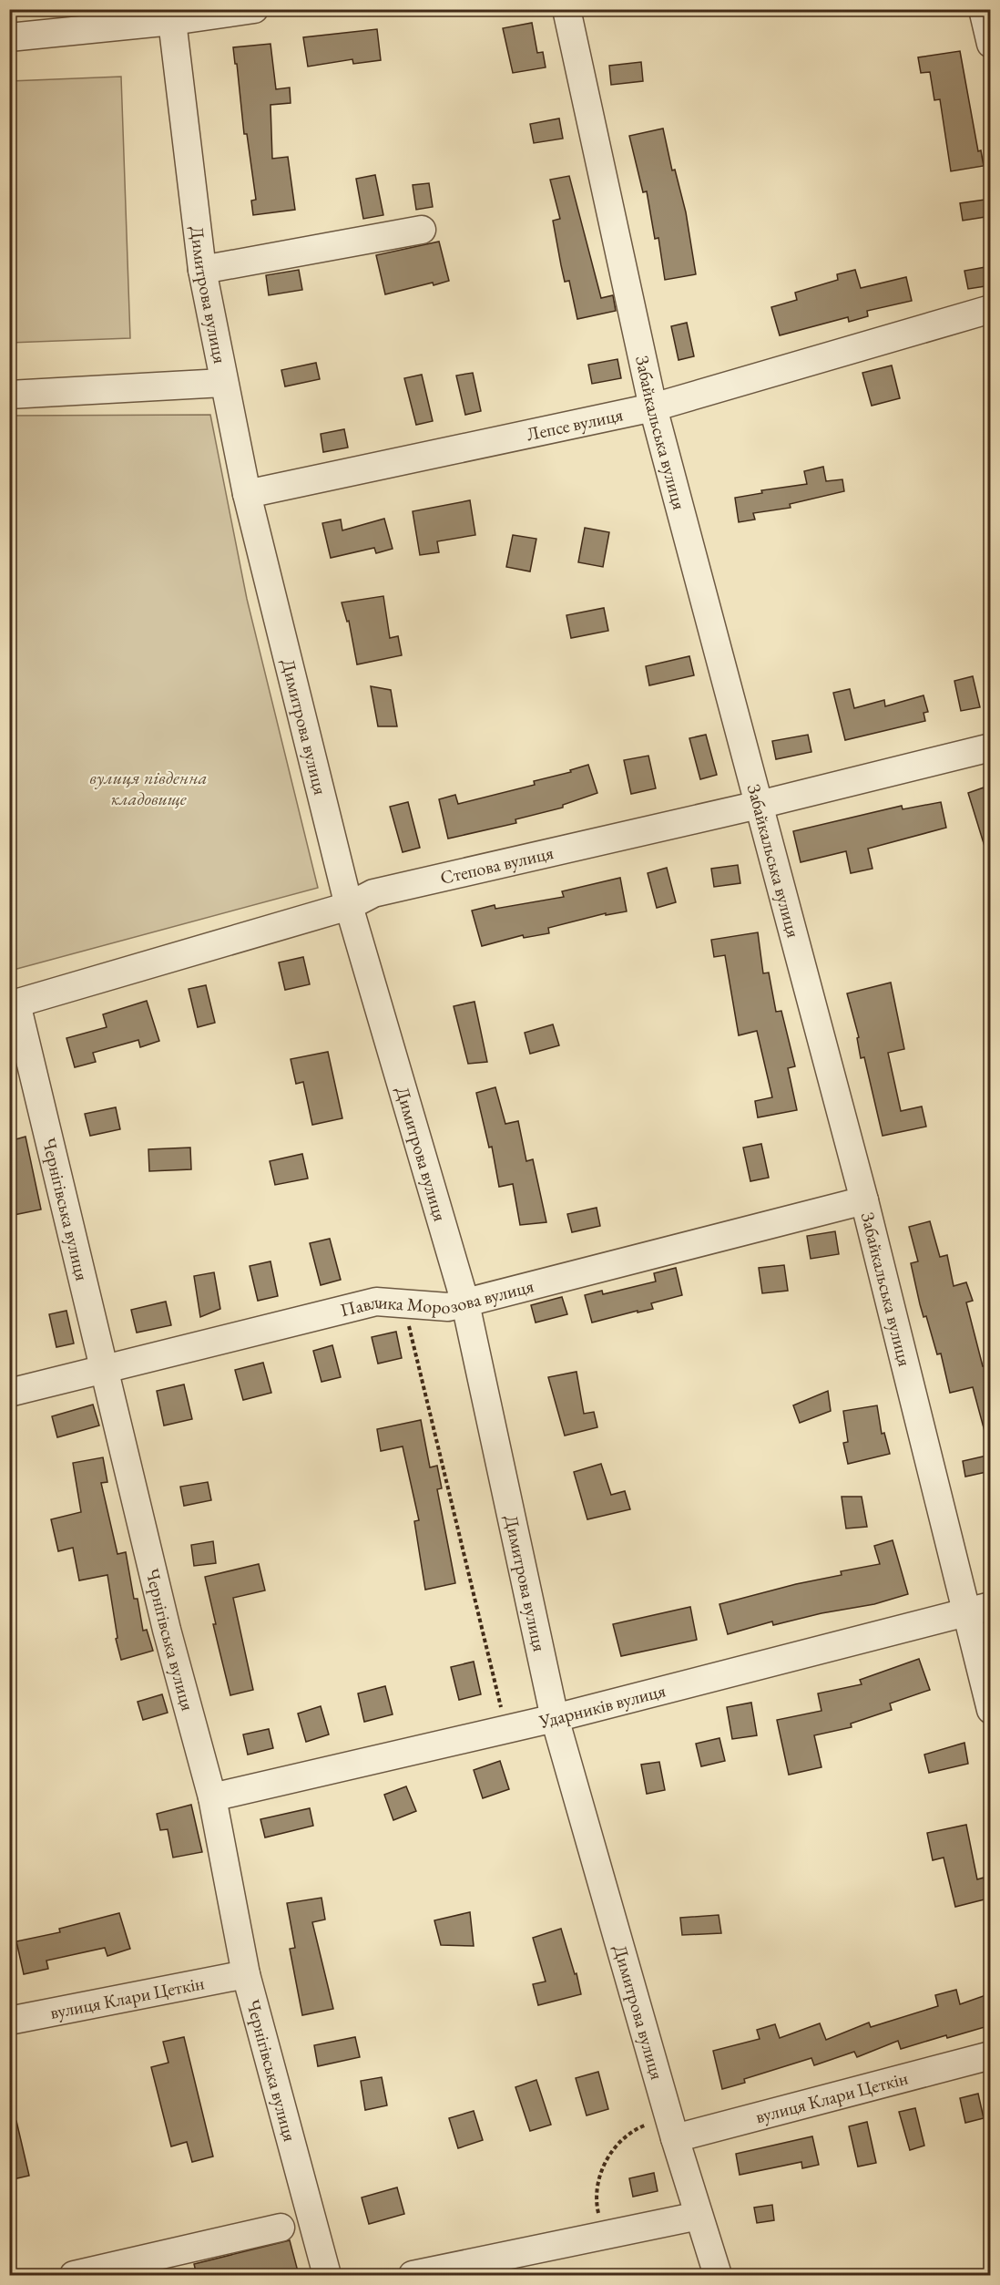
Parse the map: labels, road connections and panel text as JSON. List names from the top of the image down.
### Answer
{
  "streets": {
    "street": [
      "Димитрова вулиця",
      "Лепсе вулиця",
      "Забайкальська вулиця",
      "Степова вулиця",
      "Чернігівська вулиця",
      "Павлика Морозова вулиця",
      "Ударників вулиця",
      "вулиця Клари Цеткін"
    ]
  },
  "crossings": [
    ["Димитрова вулиця", "Лепсе вулиця"],
    ["Димитрова вулиця", "Степова вулиця"],
    ["Димитрова вулиця", "Павлика Морозова вулиця"],
    ["Димитрова вулиця", "Ударників вулиця"],
    ["Димитрова вулиця", "вулиця Клари Цеткін"],
    ["Лепсе вулиця", "Забайкальська вулиця"],
    ["Забайкальська вулиця", "Степова вулиця"],
    ["Забайкальська вулиця", "Павлика Морозова вулиця"],
    ["Забайкальська вулиця", "Ударників вулиця"],
    ["Степова вулиця", "Чернігівська вулиця"],
    ["Чернігівська вулиця", "Павлика Морозова вулиця"],
    ["Чернігівська вулиця", "Ударників вулиця"],
    ["Чернігівська вулиця", "вулиця Клари Цеткін"]
  ],
  "parks": ["вулиця південна кладовище"]
}
